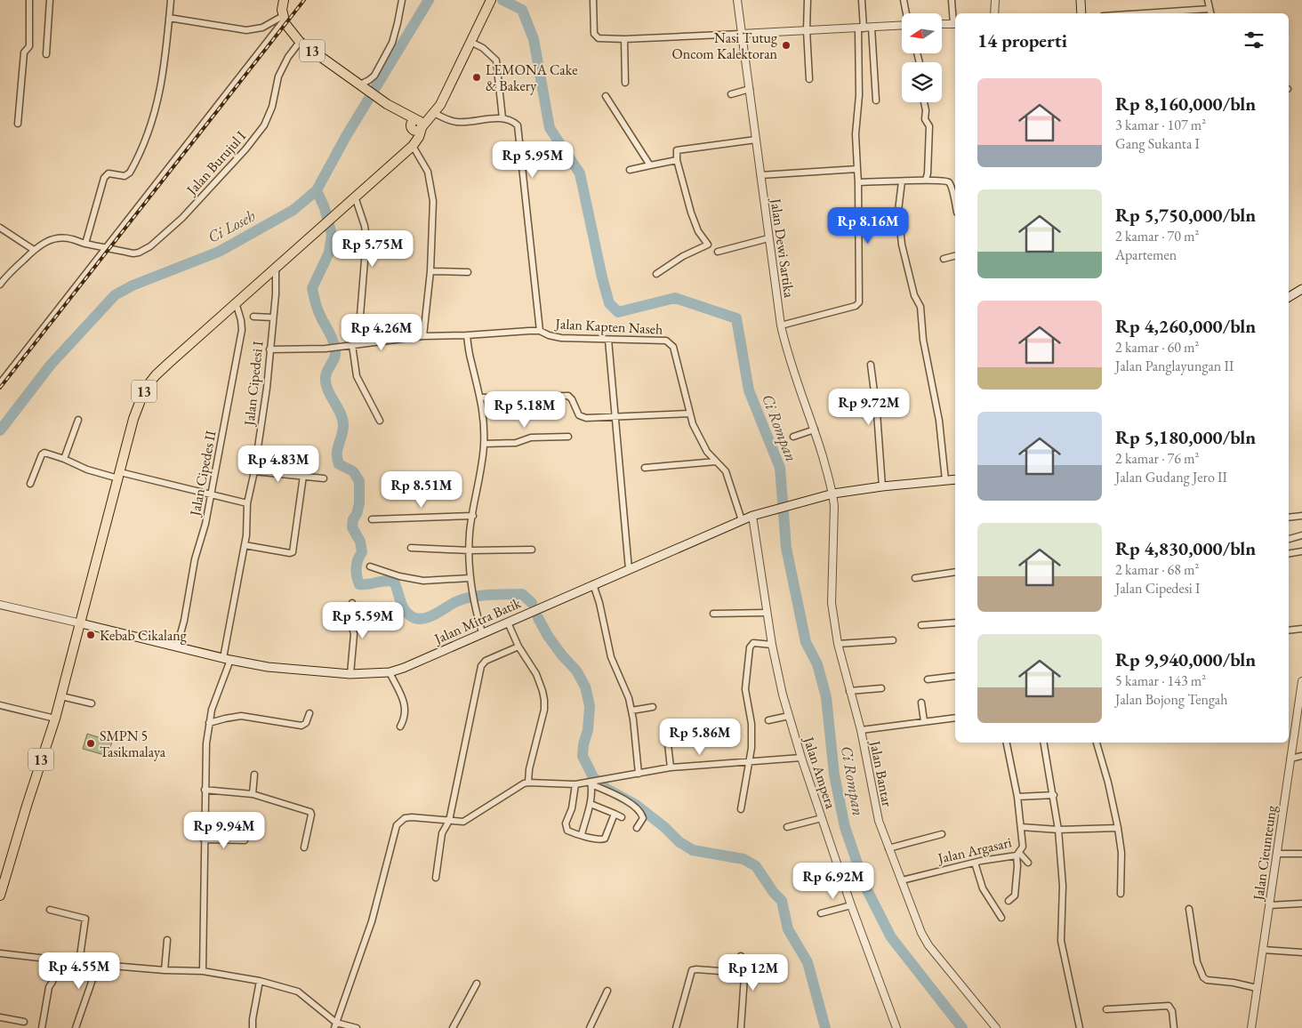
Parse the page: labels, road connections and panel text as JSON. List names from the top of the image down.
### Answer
{
  "streets": {
    "main road": ["13", "Jalan Mitra Batik"],
    "street": [
      "Jalan Burujul I",
      "Jalan Dewi Sartika",
      "Jalan Kapten Naseh",
      "Jalan Cipedesi I",
      "Jalan Cipedes II",
      "Jalan Ampera",
      "Jalan Bantar",
      "Jalan Argasari",
      "Jalan Cieunteung"
    ]
  },
  "crossings": [
    ["13", "Jalan Burujul I"],
    ["13", "Jalan Cipedesi I"],
    ["13", "Jalan Cipedes II"],
    ["13", "Jalan Mitra Batik"],
    ["Jalan Dewi Sartika", "Jalan Mitra Batik"],
    ["Jalan Dewi Sartika", "Jalan Bantar"],
    ["Jalan Kapten Naseh", "Jalan Cipedesi I"],
    ["Jalan Kapten Naseh", "Jalan Mitra Batik"],
    ["Jalan Cipedesi I", "Jalan Mitra Batik"],
    ["Jalan Cipedes II", "Jalan Mitra Batik"],
    ["Jalan Mitra Batik", "Jalan Ampera"],
    ["Jalan Mitra Batik", "Jalan Bantar"],
    ["Jalan Bantar", "Jalan Argasari"]
  ],
  "water": ["Ci Loseh", "Ci Rompan"],
  "places": [
    "Nasi Tutug Oncom Kalektoran",
    "LEMONA Cake & Bakery",
    "Kebab Cikalang",
    "SMPN 5 Tasikmalaya"
  ],
  "north": "left",
  "page": {
    "heading": "14 properti",
    "list": [
      {
        "name": "Rp 8,160,000/bln",
        "note": "3 kamar · 107 m² · Gang Sukanta I"
      },
      {
        "name": "Rp 5,750,000/bln",
        "note": "2 kamar · 70 m² · Apartemen"
      },
      {
        "name": "Rp 4,260,000/bln",
        "note": "2 kamar · 60 m² · Jalan Panglayungan II"
      },
      {
        "name": "Rp 5,180,000/bln",
        "note": "2 kamar · 76 m² · Jalan Gudang Jero II"
      },
      {
        "name": "Rp 4,830,000/bln",
        "note": "2 kamar · 68 m² · Jalan Cipedesi I"
      },
      {
        "name": "Rp 9,940,000/bln",
        "note": "5 kamar · 143 m² · Jalan Bojong Tengah"
      }
    ],
    "price": [
      "Rp 5.95M",
      "Rp 8.16M",
      "Rp 5.75M",
      "Rp 4.26M",
      "Rp 9.72M",
      "Rp 5.18M",
      "Rp 4.83M",
      "Rp 8.51M",
      "Rp 5.59M",
      "Rp 5.86M",
      "Rp 9.94M",
      "Rp 6.92M",
      "Rp 4.55M",
      "Rp 12M"
    ]
  }
}
